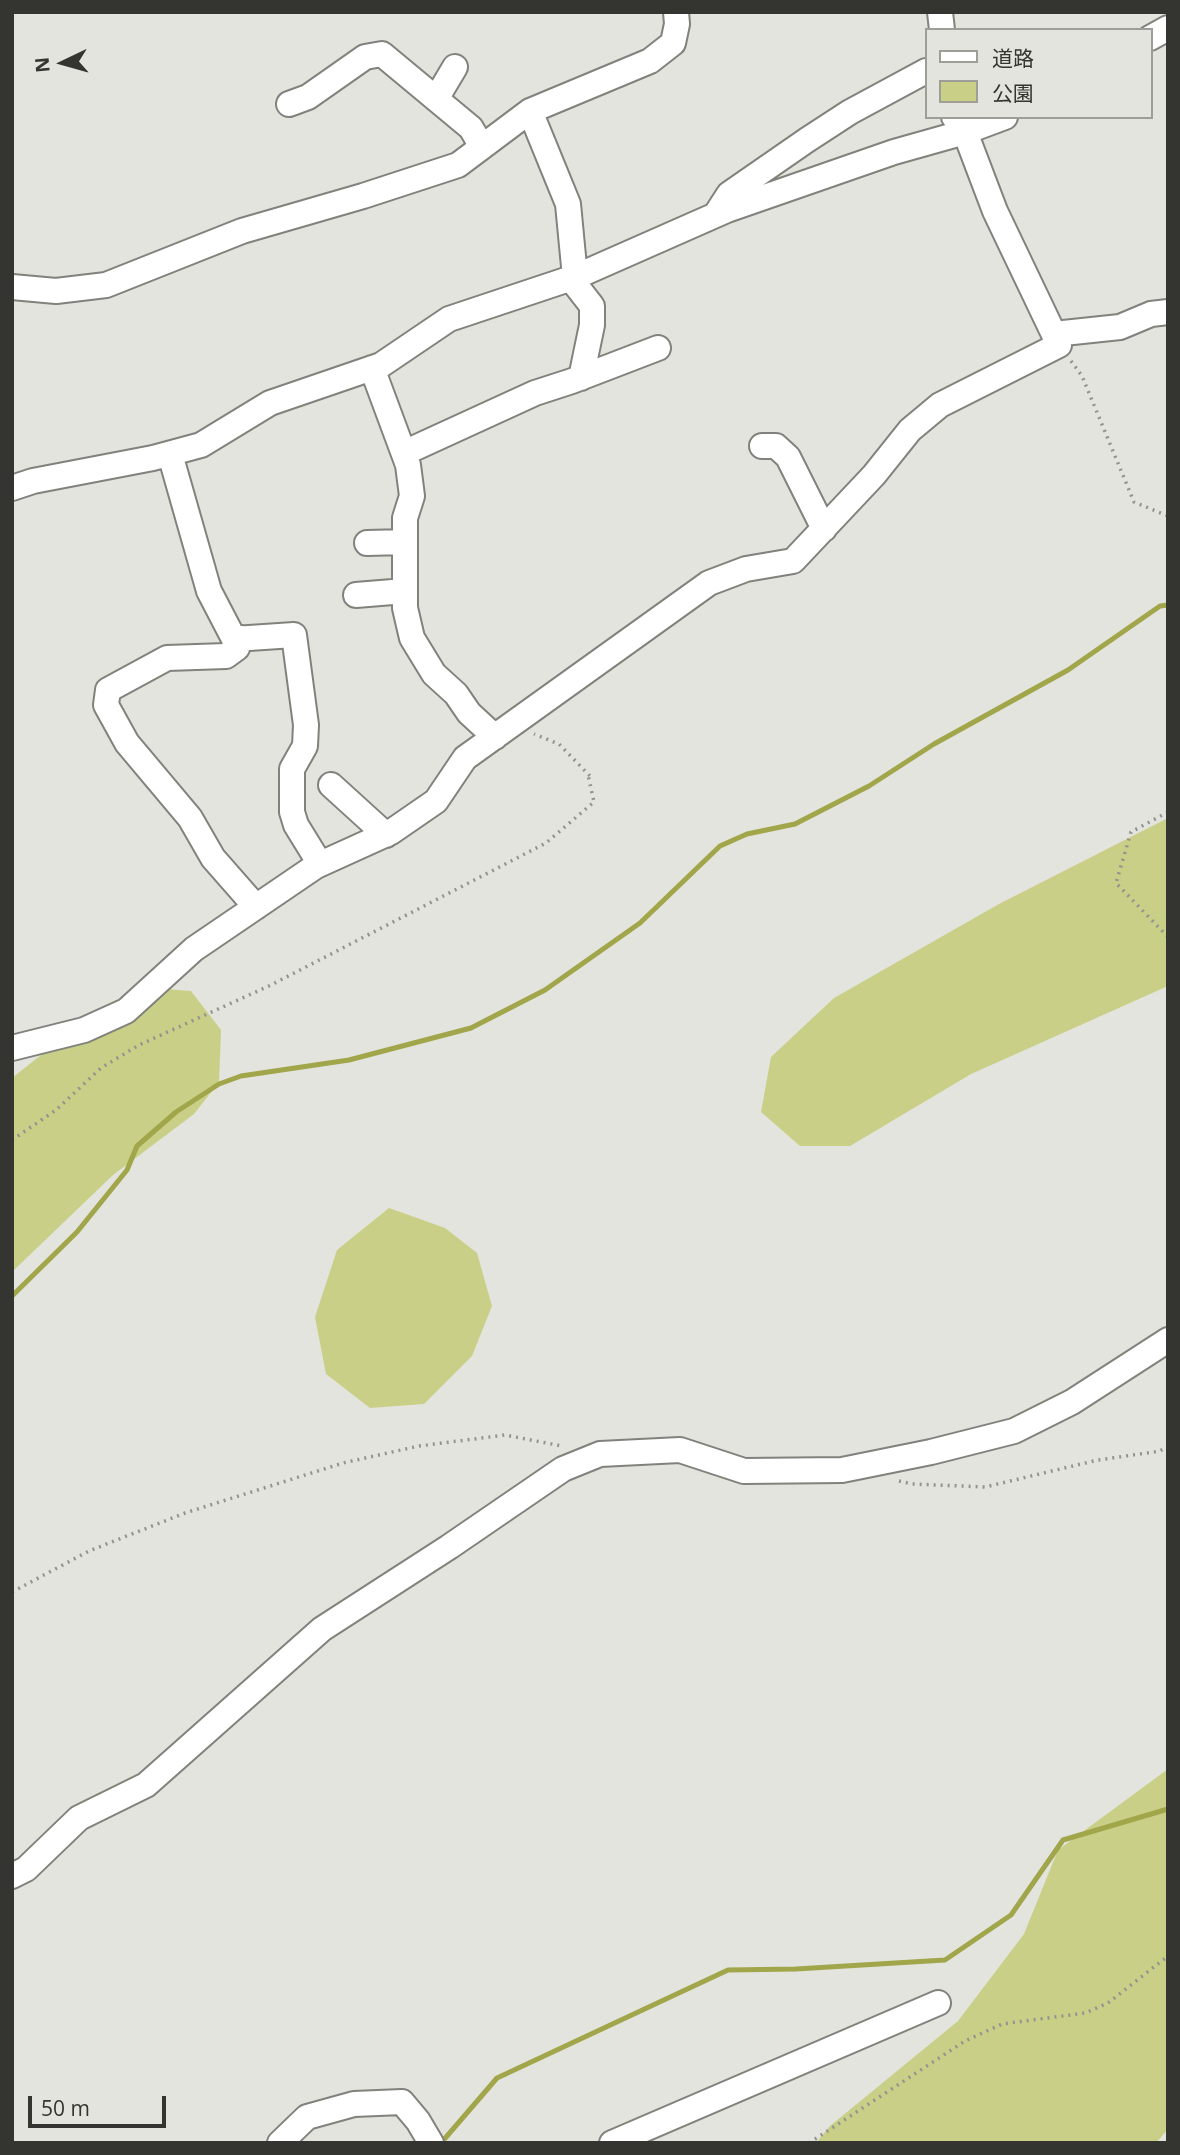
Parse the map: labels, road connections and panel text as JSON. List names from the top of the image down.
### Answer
{
  "legend": ["道路", "公園"],
  "scale_bar": "50 m",
  "north": "left"
}
